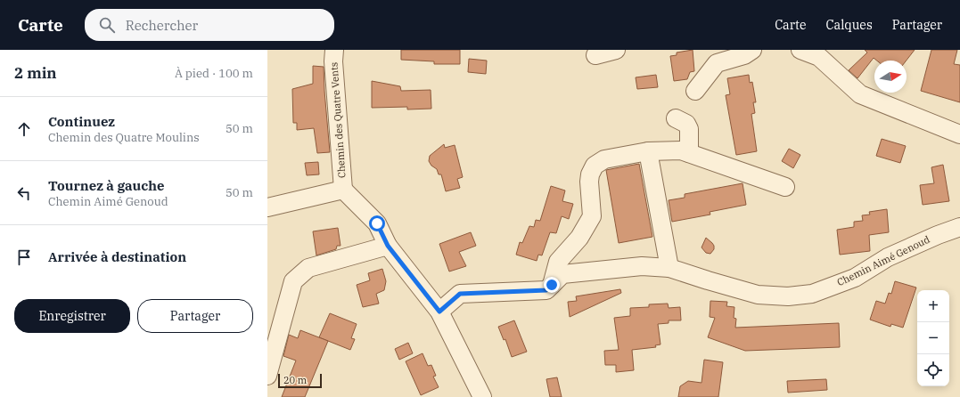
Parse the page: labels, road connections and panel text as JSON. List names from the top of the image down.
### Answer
{
  "streets": {
    "street": ["Chemin des Quatre Vents", "Chemin Aimé Genoud"]
  },
  "scale_bar": "20 m",
  "north": "right",
  "page": {
    "header": "Carte",
    "search": "Rechercher",
    "nav": ["Carte", "Calques", "Partager"],
    "heading": ["2 min", "À pied · 100 m"],
    "list": [
      ["Continuez", "Chemin des Quatre Moulins", "50 m"],
      ["Tournez à gauche", "Chemin Aimé Genoud", "50 m"],
      "Arrivée à destination"
    ],
    "buttons": ["Enregistrer", "Partager"],
    "map_buttons": ["+", "−"],
    "scale": "20 m"
  }
}
